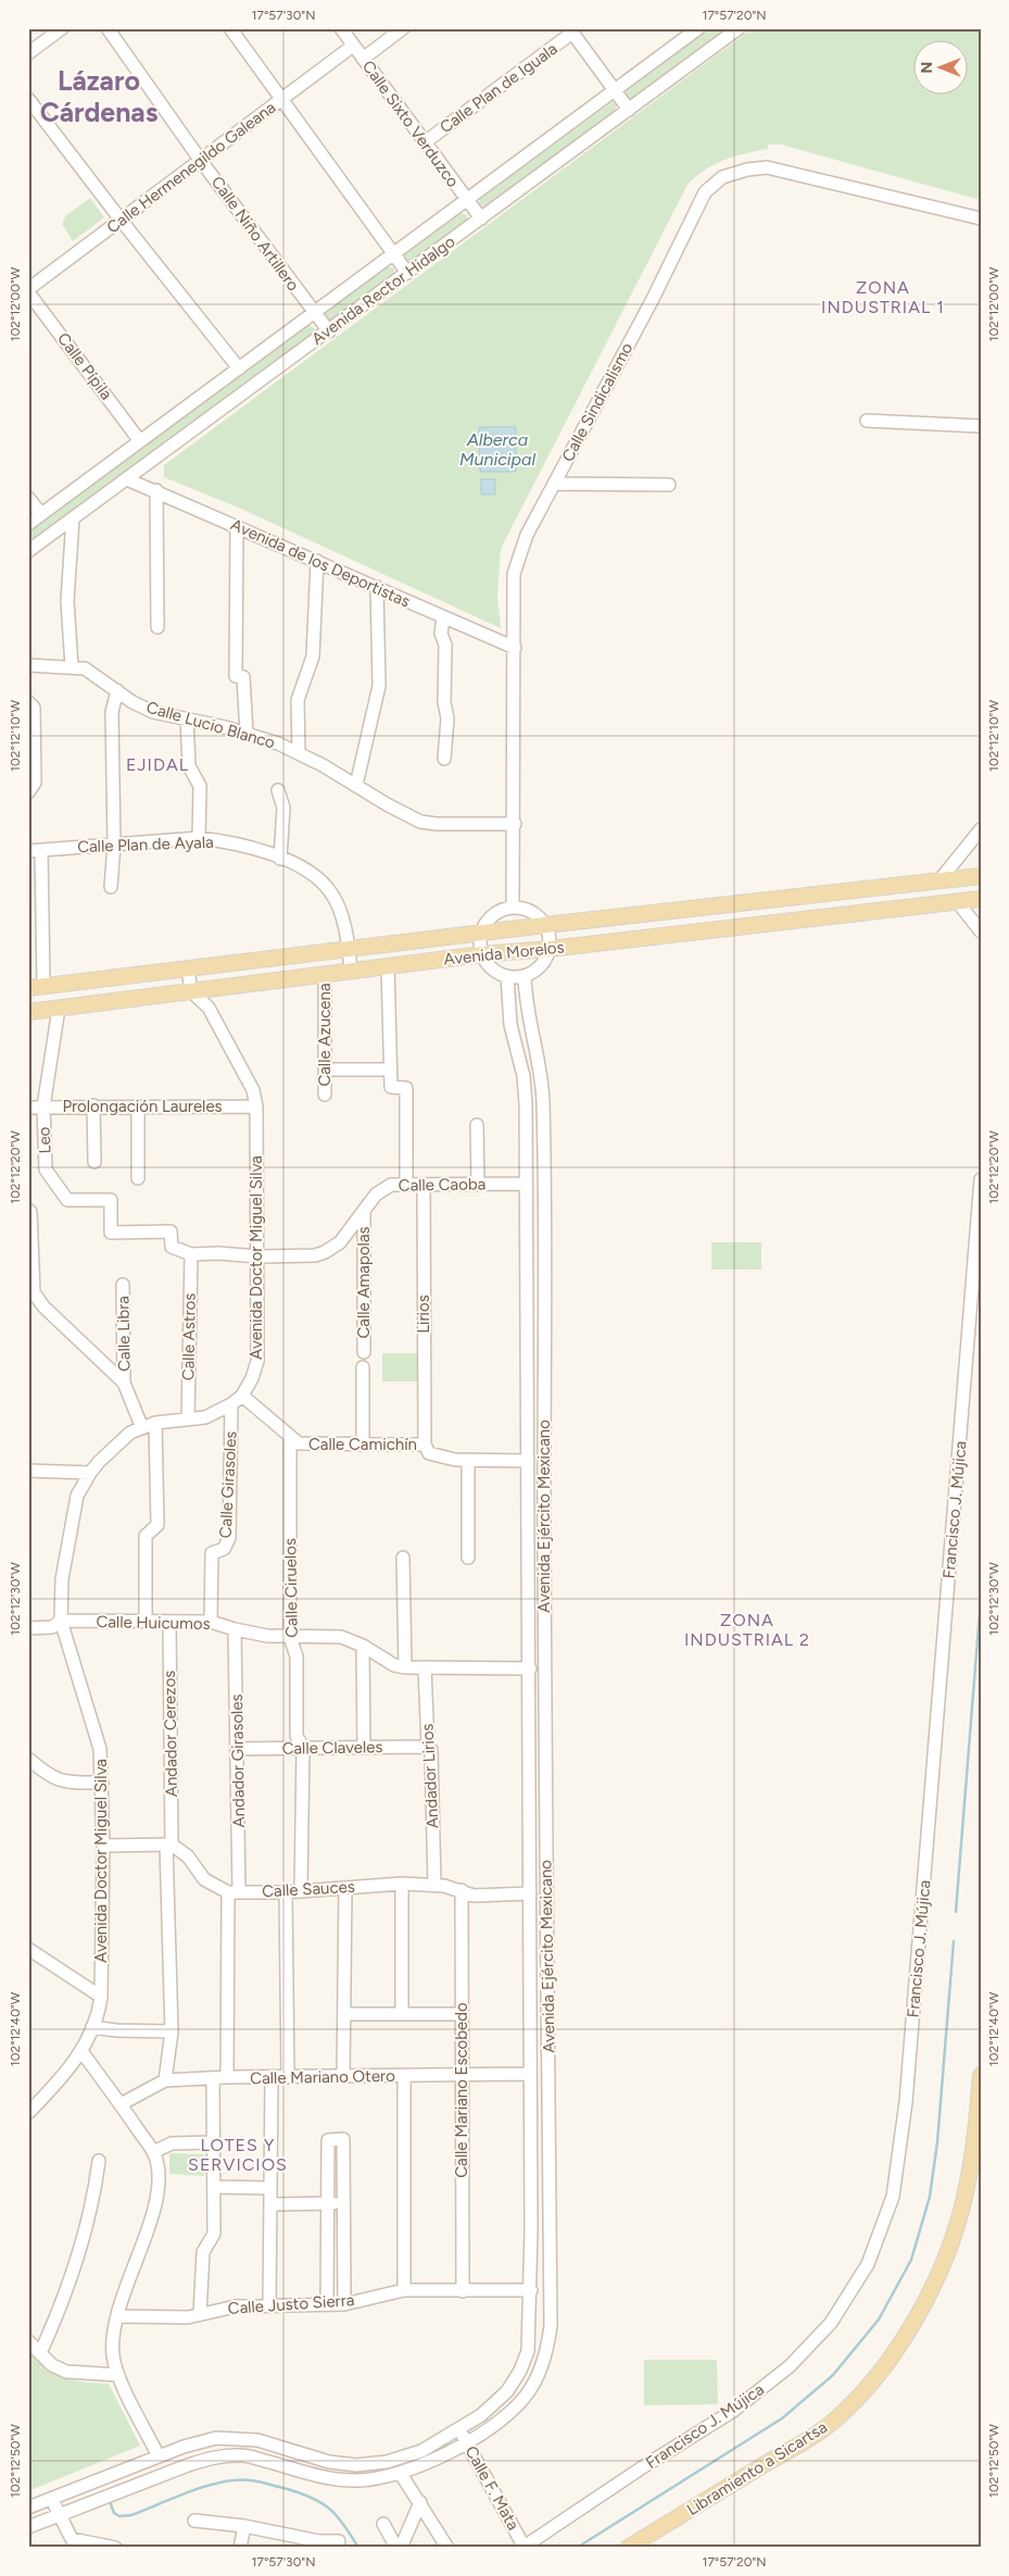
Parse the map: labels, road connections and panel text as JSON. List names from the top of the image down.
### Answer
{
  "streets": {
    "main road": ["Avenida Morelos", "Libramiento a Sicartsa"],
    "street": [
      "Calle Plan de Iguala",
      "Calle Sixto Verduzco",
      "Calle Hermenegildo Galeana",
      "Calle Niño Artillero",
      "Avenida Rector Hidalgo",
      "Calle Pípila",
      "Calle Sindicalismo",
      "Avenida de los Deportistas",
      "Calle Lucio Blanco",
      "Calle Plan de Ayala",
      "Calle Azucena",
      "Prolongación Laureles",
      "Leo",
      "Calle Caoba",
      "Avenida Doctor Miguel Silva",
      "Calle Amapolas",
      "Lirios",
      "Calle Libra",
      "Calle Astros",
      "Calle Camichín",
      "Calle Girasoles",
      "Francisco J. Mújica",
      "Avenida Ejército Mexicano",
      "Calle Ciruelos",
      "Calle Huicumos",
      "Andador Cerezos",
      "Calle Claveles",
      "Andador Girasoles",
      "Andador Lirios",
      "Calle Sauces",
      "Calle Mariano Otero",
      "Calle Mariano Escobedo",
      "Calle Justo Sierra",
      "Calle F. Mata"
    ]
  },
  "crossings": [
    ["Calle Plan de Iguala", "Calle Sixto Verduzco"],
    ["Calle Sixto Verduzco", "Calle Hermenegildo Galeana"],
    ["Calle Sixto Verduzco", "Avenida Rector Hidalgo"],
    ["Calle Hermenegildo Galeana", "Calle Niño Artillero"],
    ["Calle Hermenegildo Galeana", "Calle Pípila"],
    ["Calle Niño Artillero", "Avenida Rector Hidalgo"],
    ["Avenida Rector Hidalgo", "Calle Pípila"],
    ["Avenida Rector Hidalgo", "Avenida de los Deportistas"],
    ["Calle Sindicalismo", "Avenida de los Deportistas"],
    ["Calle Sindicalismo", "Calle Lucio Blanco"],
    ["Calle Plan de Ayala", "Avenida Morelos"],
    ["Avenida Morelos", "Calle Azucena"],
    ["Avenida Morelos", "Leo"],
    ["Avenida Morelos", "Avenida Doctor Miguel Silva"],
    ["Prolongación Laureles", "Leo"],
    ["Prolongación Laureles", "Avenida Doctor Miguel Silva"],
    ["Leo", "Calle Caoba"],
    ["Leo", "Calle Astros"],
    ["Calle Caoba", "Avenida Doctor Miguel Silva"],
    ["Calle Caoba", "Calle Amapolas"],
    ["Calle Caoba", "Lirios"],
    ["Calle Caoba", "Calle Astros"],
    ["Calle Caoba", "Avenida Ejército Mexicano"],
    ["Avenida Doctor Miguel Silva", "Calle Astros"],
    ["Avenida Doctor Miguel Silva", "Calle Girasoles"],
    ["Avenida Doctor Miguel Silva", "Calle Huicumos"],
    ["Lirios", "Calle Camichín"],
    ["Calle Camichín", "Avenida Ejército Mexicano"],
    ["Calle Camichín", "Calle Ciruelos"],
    ["Calle Girasoles", "Calle Huicumos"],
    ["Francisco J. Mújica", "Calle F. Mata"],
    ["Avenida Ejército Mexicano", "Calle Huicumos"],
    ["Avenida Ejército Mexicano", "Calle Sauces"],
    ["Avenida Ejército Mexicano", "Calle Mariano Otero"],
    ["Avenida Ejército Mexicano", "Calle Justo Sierra"],
    ["Avenida Ejército Mexicano", "Calle F. Mata"],
    ["Calle Ciruelos", "Calle Huicumos"],
    ["Calle Ciruelos", "Calle Claveles"],
    ["Calle Huicumos", "Andador Cerezos"],
    ["Calle Huicumos", "Andador Girasoles"],
    ["Calle Huicumos", "Andador Lirios"],
    ["Andador Cerezos", "Calle Sauces"],
    ["Andador Cerezos", "Calle Mariano Otero"],
    ["Calle Claveles", "Andador Girasoles"],
    ["Calle Claveles", "Andador Lirios"],
    ["Andador Girasoles", "Calle Sauces"],
    ["Andador Girasoles", "Calle Mariano Otero"],
    ["Andador Lirios", "Calle Sauces"],
    ["Calle Sauces", "Calle Mariano Escobedo"],
    ["Calle Mariano Otero", "Calle Mariano Escobedo"],
    ["Calle Mariano Escobedo", "Calle Justo Sierra"]
  ],
  "districts": [
    "Lázaro Cárdenas",
    "ZONA INDUSTRIAL 1",
    "EJIDAL",
    "ZONA INDUSTRIAL 2",
    "LOTES Y SERVICIOS"
  ],
  "water": ["Alberca Municipal"],
  "north": "left",
  "coordinates": [
    "17°57'30\"N",
    "17°57'20\"N",
    "102°12'00\"W",
    "102°12'10\"W",
    "102°12'20\"W",
    "102°12'30\"W",
    "102°12'40\"W",
    "102°12'50\"W"
  ]
}
